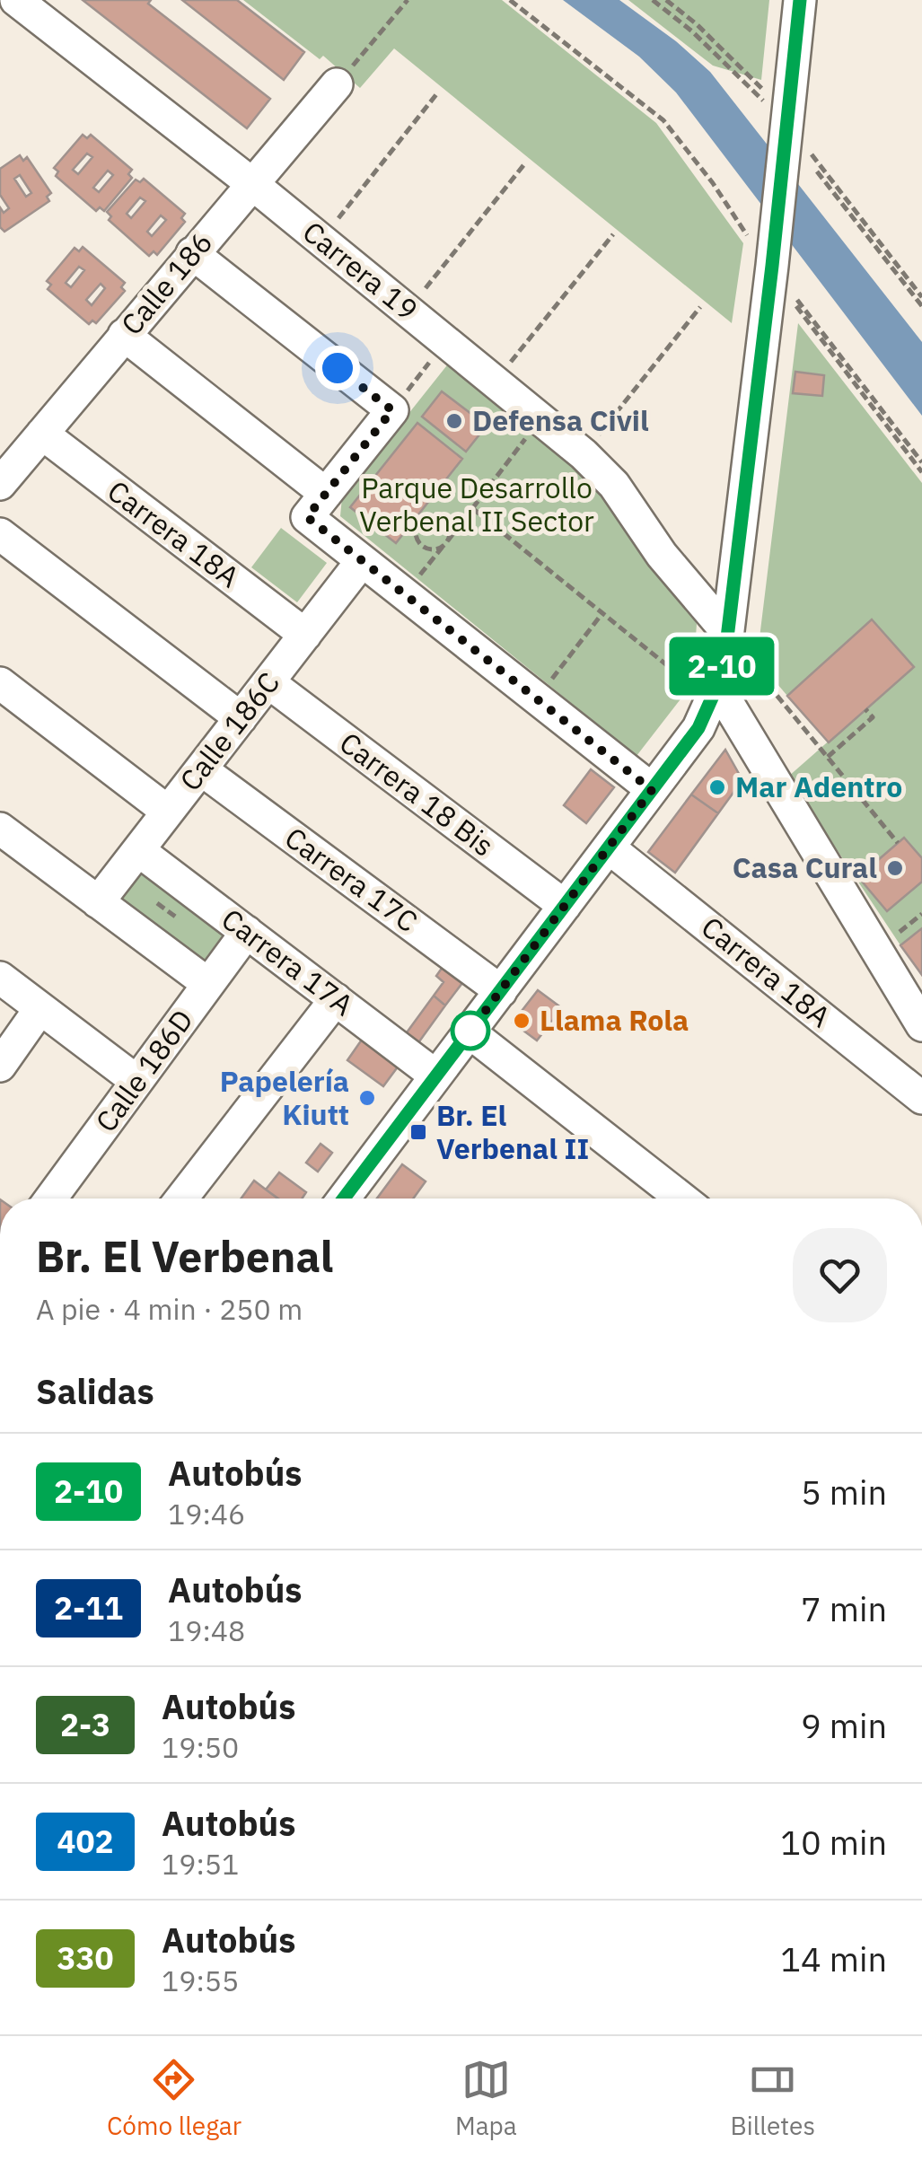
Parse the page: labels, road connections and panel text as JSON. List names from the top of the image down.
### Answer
{
  "streets": {
    "street": [
      "Carrera 19",
      "Calle 186",
      "Carrera 18A",
      "Calle 186C",
      "Carrera 18 Bis",
      "Carrera 17C",
      "Carrera 17A",
      "Calle 186D"
    ]
  },
  "crossings": [
    ["Carrera 19", "Calle 186"],
    ["Calle 186", "Carrera 18A"],
    ["Carrera 18A", "Calle 186C"],
    ["Calle 186C", "Carrera 18 Bis"],
    ["Calle 186C", "Carrera 17C"],
    ["Calle 186C", "Carrera 17A"],
    ["Carrera 17A", "Calle 186D"]
  ],
  "parks": ["Parque Desarrollo Verbenal II Sector"],
  "places": {
    "other": [
      "Defensa Civil",
      "Mar Adentro",
      "Casa Cural",
      "Llama Rola",
      "Papelería Kiutt"
    ],
    "transit": ["Br. El Verbenal II"]
  },
  "lines": ["bus line 2-10"],
  "page": {
    "on_map": "2-10",
    "heading": [
      ["Br. El Verbenal", "A pie · 4 min · 250 m"],
      "Salidas"
    ],
    "list": [
      {
        "mark": "2-10",
        "name": "Autobús",
        "note": "19:46",
        "value": "5 min"
      },
      {
        "mark": "2-11",
        "name": "Autobús",
        "note": "19:48",
        "value": "7 min"
      },
      {
        "mark": "2-3",
        "name": "Autobús",
        "note": "19:50",
        "value": "9 min"
      },
      {
        "mark": "402",
        "name": "Autobús",
        "note": "19:51",
        "value": "10 min"
      },
      {
        "mark": "330",
        "name": "Autobús",
        "note": "19:55",
        "value": "14 min"
      }
    ],
    "tabs": ["Cómo llegar", "Mapa", "Billetes"]
  }
}
